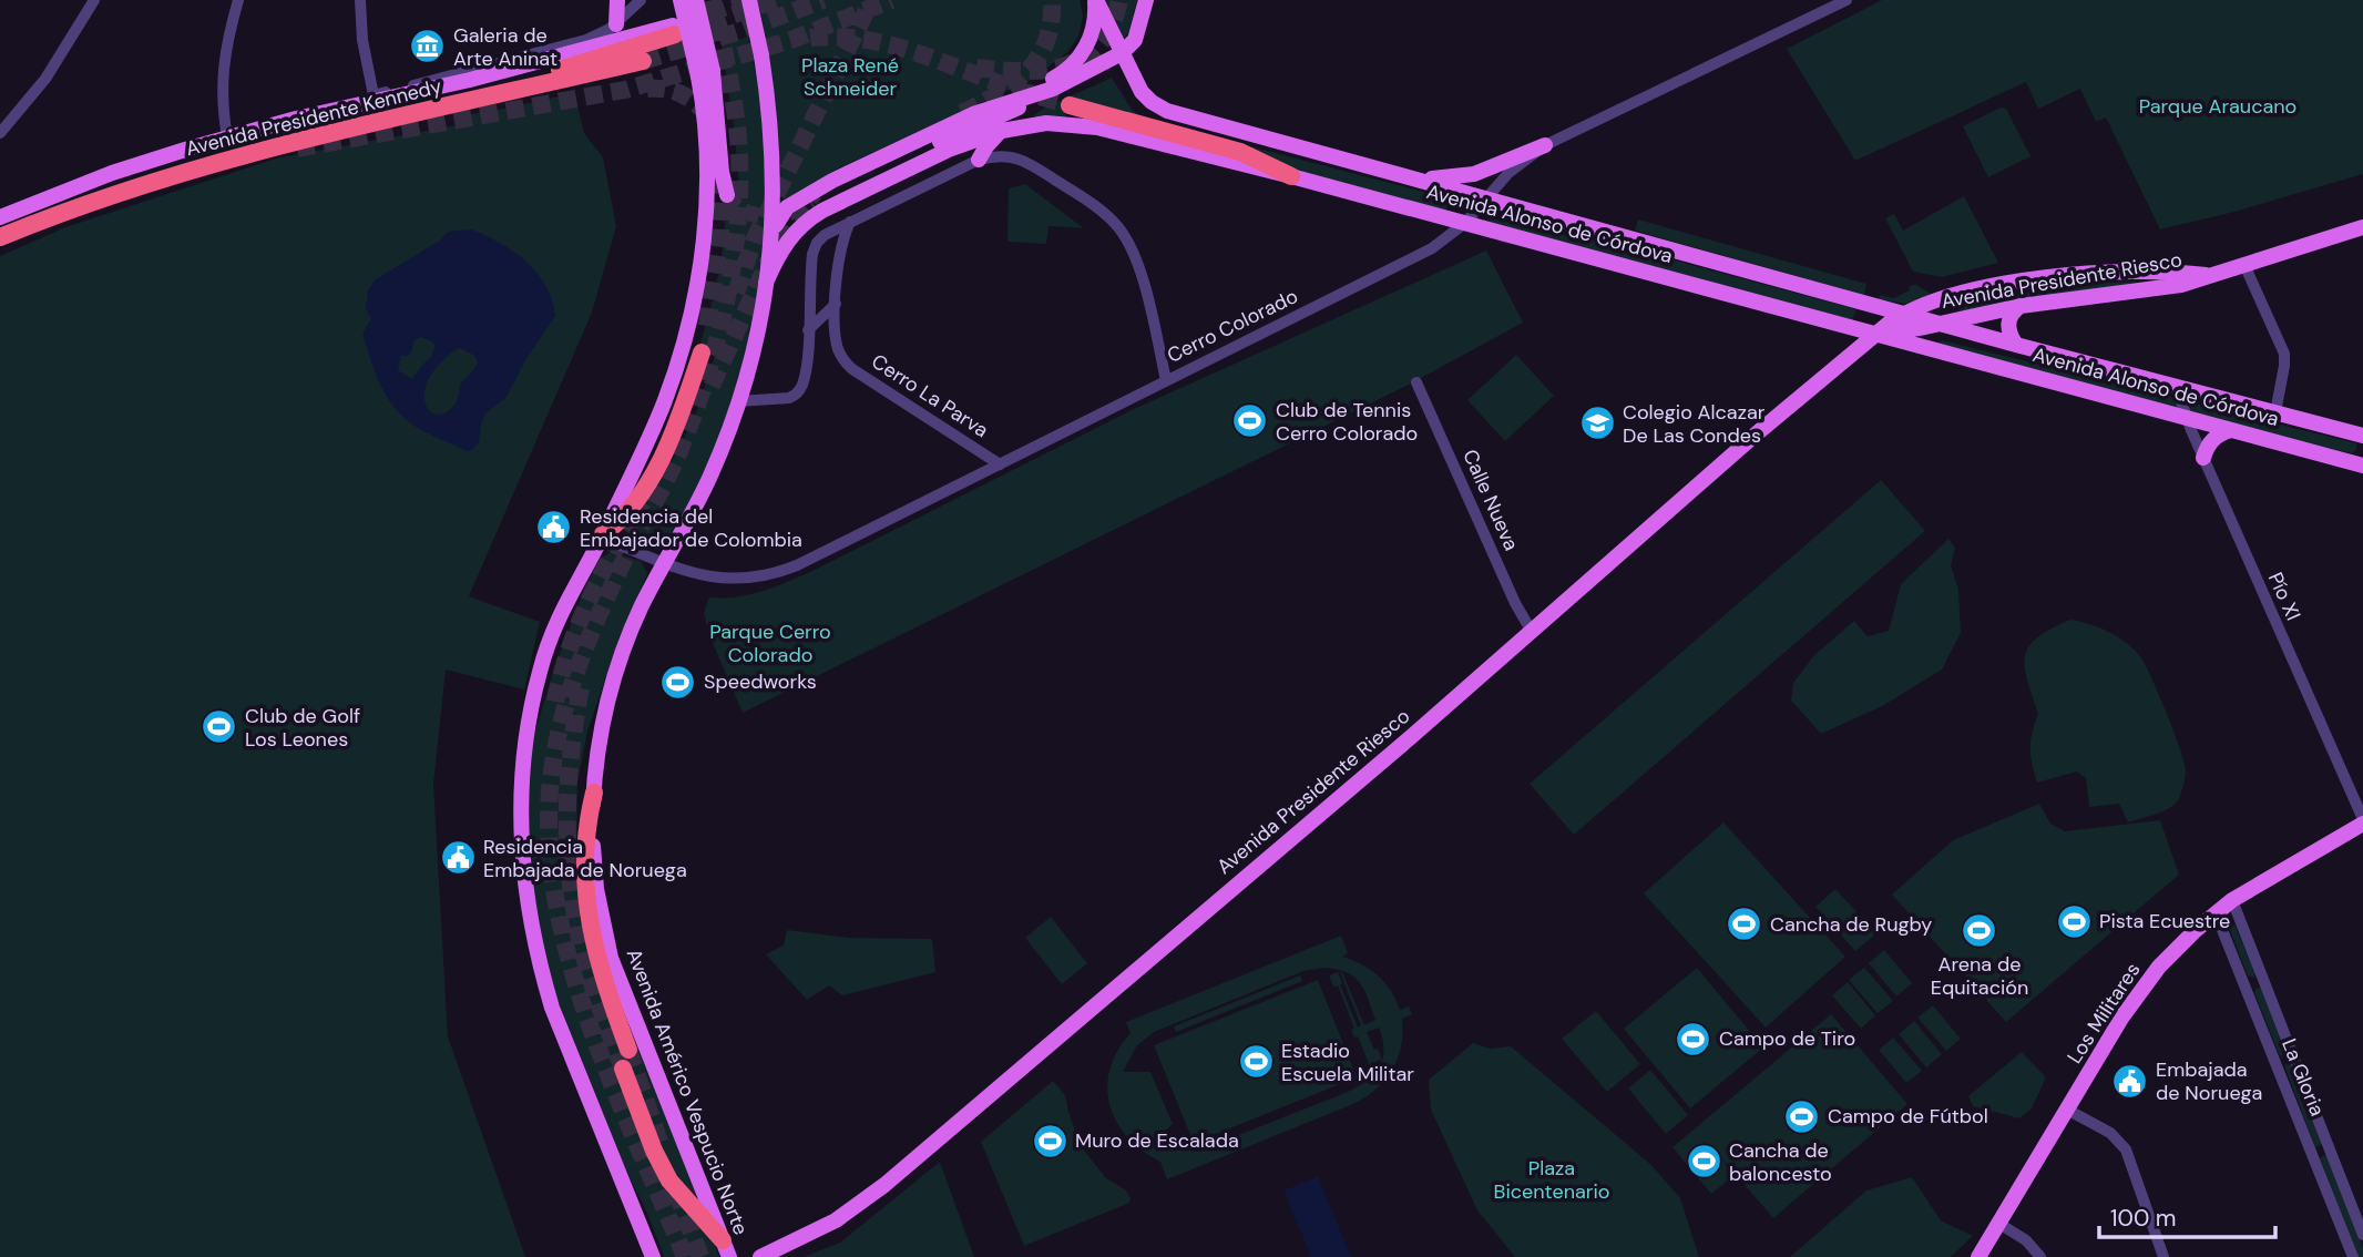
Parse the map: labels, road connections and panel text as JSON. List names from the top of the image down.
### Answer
{
  "streets": {
    "highway": ["Avenida Presidente Kennedy"],
    "main road": [
      "Avenida Alonso de Córdova",
      "Avenida Presidente Riesco",
      "Los Militares",
      "Avenida Américo Vespucio Norte"
    ],
    "street": [
      "Cerro Colorado",
      "Cerro La Parva",
      "Calle Nueva",
      "Pío XI",
      "La Gloria"
    ]
  },
  "crossings": [
    ["Avenida Alonso de Córdova", "Avenida Presidente Riesco"],
    ["Avenida Alonso de Córdova", "Cerro Colorado"],
    ["Avenida Alonso de Córdova", "Pío XI"],
    ["Avenida Alonso de Córdova", "Avenida Américo Vespucio Norte"],
    ["Avenida Presidente Riesco", "Calle Nueva"],
    ["Cerro Colorado", "Cerro La Parva"],
    ["Cerro Colorado", "Avenida Américo Vespucio Norte"],
    ["Pío XI", "Los Militares"],
    ["Los Militares", "La Gloria"]
  ],
  "parks": [
    "Plaza René Schneider",
    "Parque Araucano",
    "Parque Cerro Colorado",
    "Plaza Bicentenario"
  ],
  "places": {
    "museum": ["Galeria de Arte Aninat"],
    "sports": [
      "Club de Tennis Cerro Colorado",
      "Speedworks",
      "Club de Golf Los Leones",
      "Pista Ecuestre",
      "Cancha de Rugby",
      "Arena de Equitación",
      "Campo de Tiro",
      "Estadio Escuela Militar",
      "Campo de Fútbol",
      "Muro de Escalada",
      "Cancha de baloncesto"
    ],
    "school or university": ["Colegio Alcazar De Las Condes"],
    "public building": ["Residencia del Embajador de Colombia", "Residencia Embajada de Noruega", "Embajada de Noruega"]
  },
  "scale_bar": "100 m"
}
